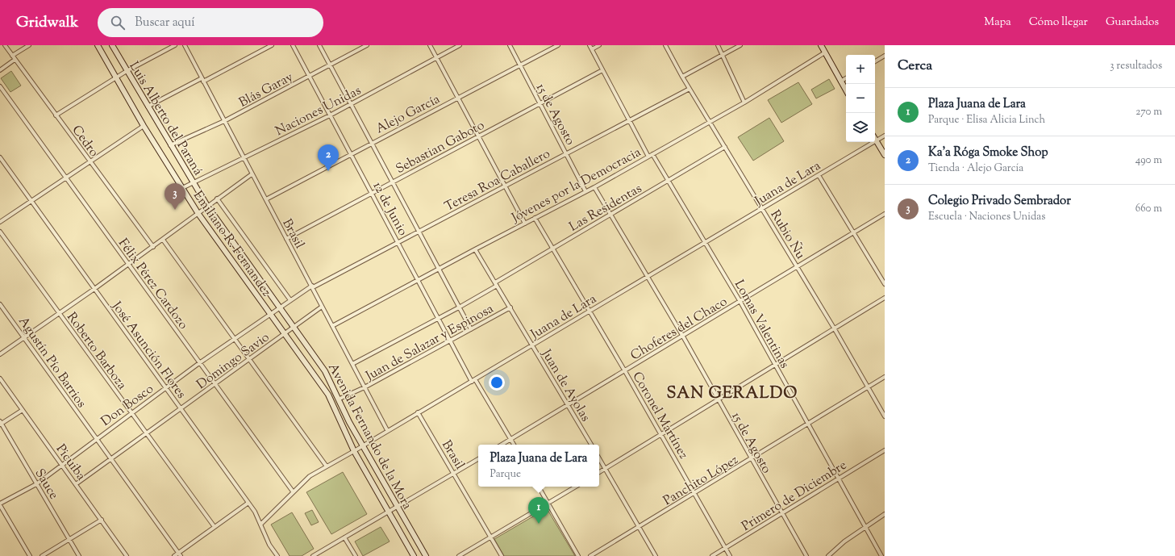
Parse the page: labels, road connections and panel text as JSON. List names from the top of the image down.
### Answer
{
  "streets": {
    "main road": ["Luis Alberto del Paraná", "Emiliano R. Fernandez", "Avenida Fernando de la Mora"],
    "street": [
      "Blás Garay",
      "Naciones Unidas",
      "Alejo García",
      "15 de Agosto",
      "Cedro",
      "Sebastian Gaboto",
      "Teresa Roa Caballero",
      "Juana de Lara",
      "Jóvenes por la Democracia",
      "Las Residentas",
      "12 de Junio",
      "Brasil",
      "Rubio Ñu",
      "Félix Pérez Cardozo",
      "Lomas Valentinas",
      "Choferes del Chaco",
      "Juan de Salazar y Espinosa",
      "José Asunción Flores",
      "Roberto Barboza",
      "Domingo Savio",
      "Agustín Pío Barrios",
      "Juan de Ayolas",
      "Don Bosco",
      "Coronel Martínez",
      "Picuiba",
      "Panchito López",
      "Sauce",
      "Primero de Diciembre"
    ]
  },
  "crossings": [
    ["Blás Garay", "Luis Alberto del Paraná"],
    ["Blás Garay", "12 de Junio"],
    ["Blás Garay", "Brasil"],
    ["Naciones Unidas", "Luis Alberto del Paraná"],
    ["Naciones Unidas", "12 de Junio"],
    ["Naciones Unidas", "Brasil"],
    ["Naciones Unidas", "Emiliano R. Fernandez"],
    ["Alejo García", "15 de Agosto"],
    ["Alejo García", "12 de Junio"],
    ["Alejo García", "Brasil"],
    ["15 de Agosto", "Sebastian Gaboto"],
    ["15 de Agosto", "Teresa Roa Caballero"],
    ["15 de Agosto", "Juana de Lara"],
    ["15 de Agosto", "Jóvenes por la Democracia"],
    ["15 de Agosto", "Las Residentas"],
    ["15 de Agosto", "Choferes del Chaco"],
    ["15 de Agosto", "Panchito López"],
    ["15 de Agosto", "Primero de Diciembre"],
    ["Luis Alberto del Paraná", "Domingo Savio"],
    ["Luis Alberto del Paraná", "Don Bosco"],
    ["Luis Alberto del Paraná", "Avenida Fernando de la Mora"],
    ["Sebastian Gaboto", "12 de Junio"],
    ["Sebastian Gaboto", "Brasil"],
    ["Teresa Roa Caballero", "12 de Junio"],
    ["Teresa Roa Caballero", "Brasil"],
    ["Teresa Roa Caballero", "Rubio Ñu"],
    ["Teresa Roa Caballero", "Don Bosco"],
    ["Juana de Lara", "12 de Junio"],
    ["Juana de Lara", "Brasil"],
    ["Juana de Lara", "Rubio Ñu"],
    ["Juana de Lara", "Félix Pérez Cardozo"],
    ["Juana de Lara", "Lomas Valentinas"],
    ["Juana de Lara", "José Asunción Flores"],
    ["Juana de Lara", "Juan de Ayolas"],
    ["Juana de Lara", "Coronel Martínez"],
    ["Juana de Lara", "Avenida Fernando de la Mora"],
    ["Jóvenes por la Democracia", "12 de Junio"],
    ["Jóvenes por la Democracia", "Brasil"],
    ["Jóvenes por la Democracia", "Rubio Ñu"],
    ["Jóvenes por la Democracia", "Lomas Valentinas"],
    ["Jóvenes por la Democracia", "Juan de Ayolas"],
    ["Jóvenes por la Democracia", "Coronel Martínez"],
    ["Las Residentas", "12 de Junio"],
    ["Las Residentas", "Brasil"],
    ["Las Residentas", "Rubio Ñu"],
    ["Las Residentas", "Lomas Valentinas"],
    ["Las Residentas", "Juan de Ayolas"],
    ["Las Residentas", "Coronel Martínez"],
    ["12 de Junio", "Juan de Salazar y Espinosa"],
    ["Brasil", "Juan de Salazar y Espinosa"],
    ["Brasil", "Domingo Savio"],
    ["Brasil", "Don Bosco"],
    ["Rubio Ñu", "Choferes del Chaco"],
    ["Rubio Ñu", "Panchito López"],
    ["Emiliano R. Fernandez", "Domingo Savio"],
    ["Emiliano R. Fernandez", "Don Bosco"],
    ["Emiliano R. Fernandez", "Avenida Fernando de la Mora"],
    ["Félix Pérez Cardozo", "Domingo Savio"],
    ["Félix Pérez Cardozo", "Don Bosco"],
    ["Lomas Valentinas", "Choferes del Chaco"],
    ["Lomas Valentinas", "Panchito López"],
    ["Lomas Valentinas", "Primero de Diciembre"],
    ["Choferes del Chaco", "Juan de Ayolas"],
    ["Choferes del Chaco", "Coronel Martínez"],
    ["Juan de Salazar y Espinosa", "Juan de Ayolas"],
    ["Juan de Salazar y Espinosa", "Avenida Fernando de la Mora"],
    ["José Asunción Flores", "Domingo Savio"],
    ["José Asunción Flores", "Don Bosco"],
    ["Roberto Barboza", "Domingo Savio"],
    ["Roberto Barboza", "Don Bosco"],
    ["Domingo Savio", "Agustín Pío Barrios"],
    ["Domingo Savio", "Avenida Fernando de la Mora"],
    ["Domingo Savio", "Picuiba"],
    ["Agustín Pío Barrios", "Don Bosco"],
    ["Don Bosco", "Picuiba"],
    ["Don Bosco", "Sauce"],
    ["Coronel Martínez", "Panchito López"],
    ["Coronel Martínez", "Primero de Diciembre"]
  ],
  "districts": ["SAN GERALDO"],
  "page": {
    "header": "Gridwalk",
    "search": "Buscar aquí",
    "nav": ["Mapa", "Cómo llegar", "Guardados"],
    "heading": ["Cerca", "3 resultados"],
    "map_buttons": ["+", "−"],
    "list": [
      {
        "mark": "1",
        "name": "Plaza Juana de Lara",
        "note": "Parque · Elisa Alicia Linch",
        "value": "270 m"
      },
      {
        "mark": "2",
        "name": "Ka'a Róga Smoke Shop",
        "note": "Tienda · Alejo García",
        "value": "490 m"
      },
      {
        "mark": "3",
        "name": "Colegio Privado Sembrador",
        "note": "Escuela · Naciones Unidas",
        "value": "660 m"
      }
    ],
    "pins": ["2", "3", "1"],
    "popup": ["Plaza Juana de Lara", "Parque"]
  }
}
